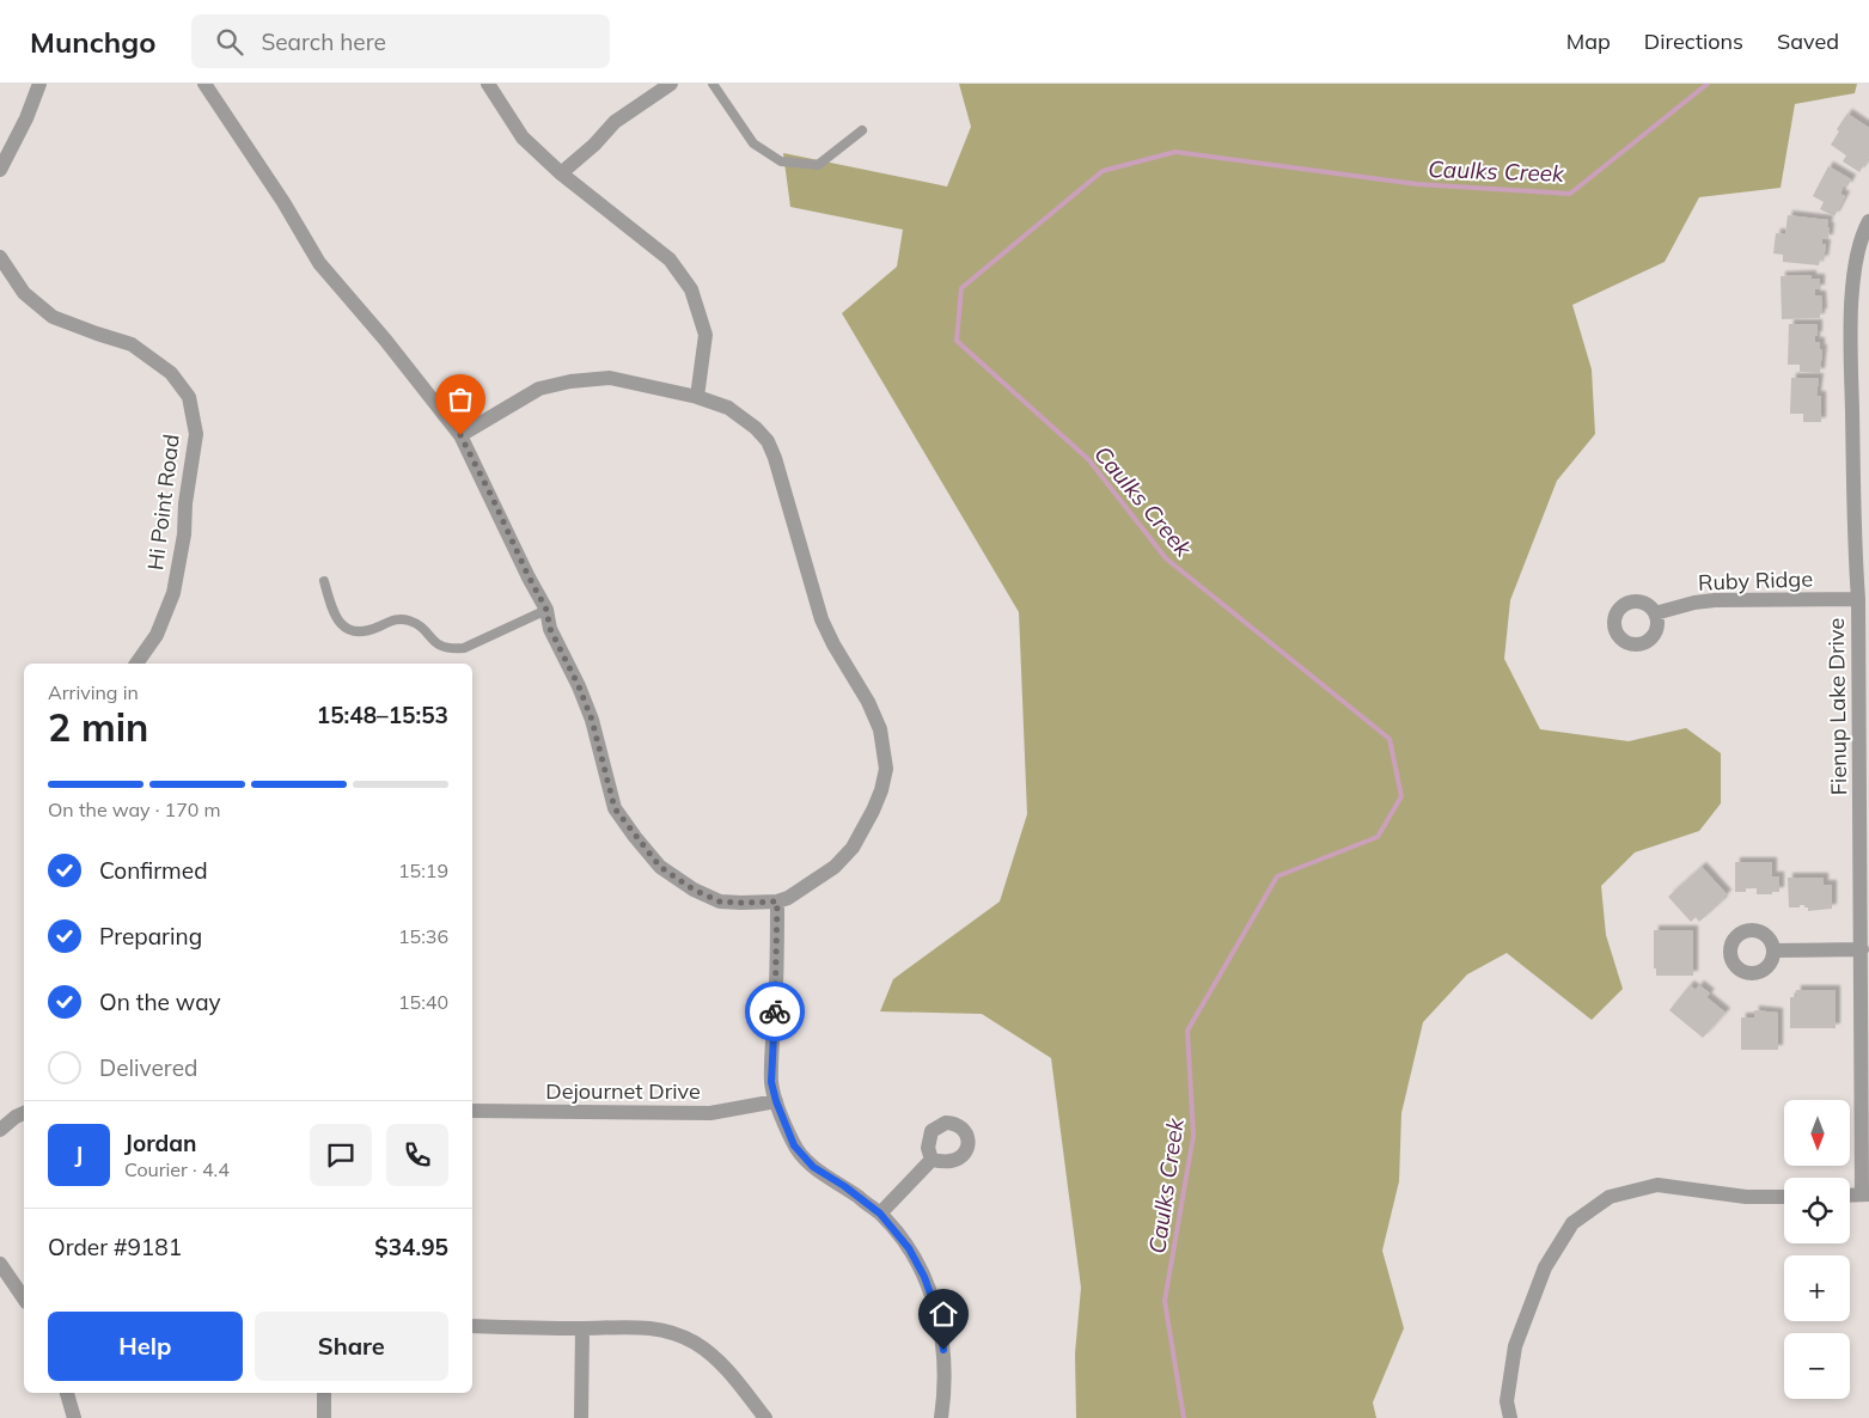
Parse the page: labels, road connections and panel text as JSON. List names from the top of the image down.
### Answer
{
  "streets": {
    "street": [
      "Hi Point Road",
      "Ruby Ridge",
      "Fienup Lake Drive",
      "Dejournet Drive"
    ]
  },
  "crossings": [
    ["Ruby Ridge", "Fienup Lake Drive"]
  ],
  "water": ["Caulks Creek"],
  "north": "bottom",
  "page": {
    "header": "Munchgo",
    "search": "Search here",
    "nav": ["Map", "Directions", "Saved"],
    "heading": ["2 min", "Arriving in", "15:48–15:53"],
    "panel": [
      "Jordan",
      "Courier · 4.4",
      "Order #9181",
      "$34.95"
    ],
    "bar": "On the way · 170 m",
    "list": [
      ["Confirmed", "15:19"],
      ["Preparing", "15:36"],
      ["On the way", "15:40"],
      "Delivered"
    ],
    "map_buttons": ["+", "−"],
    "round": "J",
    "buttons": ["Help", "Share"]
  }
}
